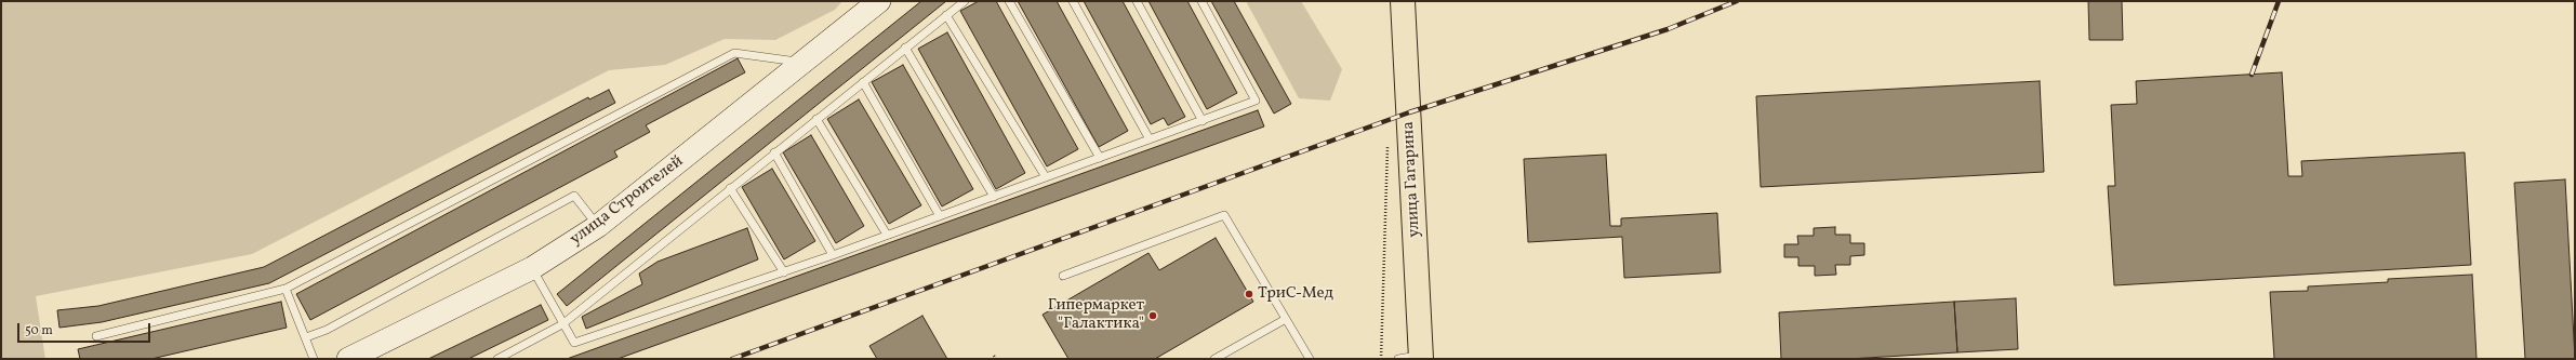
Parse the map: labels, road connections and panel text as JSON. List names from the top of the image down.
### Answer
{
  "streets": {
    "main road": ["улица Гагарина", "улица Строителей"]
  },
  "places": ["ТриС-Мед", "Гипермаркет \"Галактика\""],
  "scale_bar": "50 m"
}
